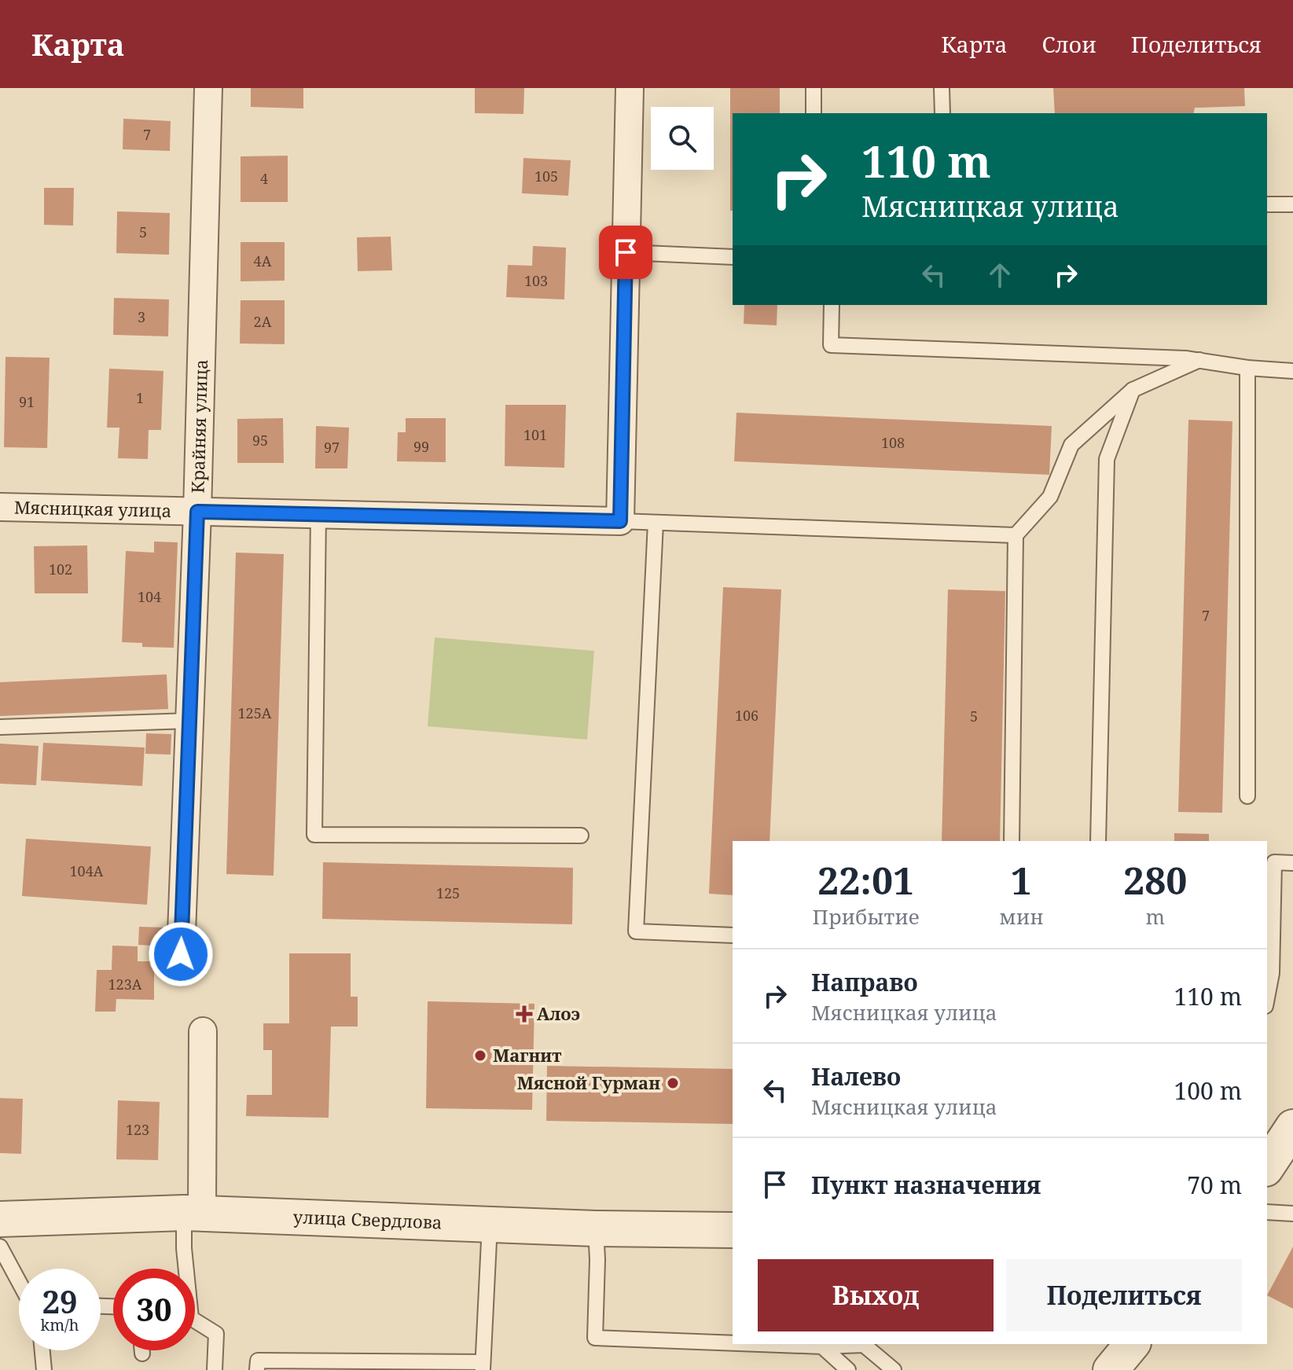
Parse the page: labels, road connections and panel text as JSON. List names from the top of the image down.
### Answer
{
  "streets": {
    "street": ["Крайняя улица", "Мясницкая улица", "улица Свердлова"]
  },
  "crossings": [
    ["Крайняя улица", "Мясницкая улица"]
  ],
  "places": {
    "health": ["Алоэ"],
    "other": ["Магнит", "Мясной Гурман"]
  },
  "house_numbers": [
    "7",
    "105",
    "4",
    "5",
    "4А",
    "103",
    "3",
    "2А",
    "1",
    "91",
    "101",
    "95",
    "108",
    "99",
    "97",
    "102",
    "104",
    "7",
    "125А",
    "106",
    "5",
    "104А",
    "125",
    "123А",
    "123"
  ],
  "page": {
    "header": "Карта",
    "nav": ["Карта", "Слои", "Поделиться"],
    "turn": ["110 m", "Мясницкая улица"],
    "eta": [
      "22:01",
      "Прибытие",
      "1",
      "мин",
      "280",
      "m"
    ],
    "list": [
      {
        "name": "Направо",
        "note": "Мясницкая улица",
        "value": "110 m"
      },
      {
        "name": "Налево",
        "note": "Мясницкая улица",
        "value": "100 m"
      },
      {
        "name": "Пункт назначения",
        "value": "70 m"
      }
    ],
    "buttons": ["Выход", "Поделиться"],
    "speed": "29 km/h",
    "limit": "30"
  }
}
